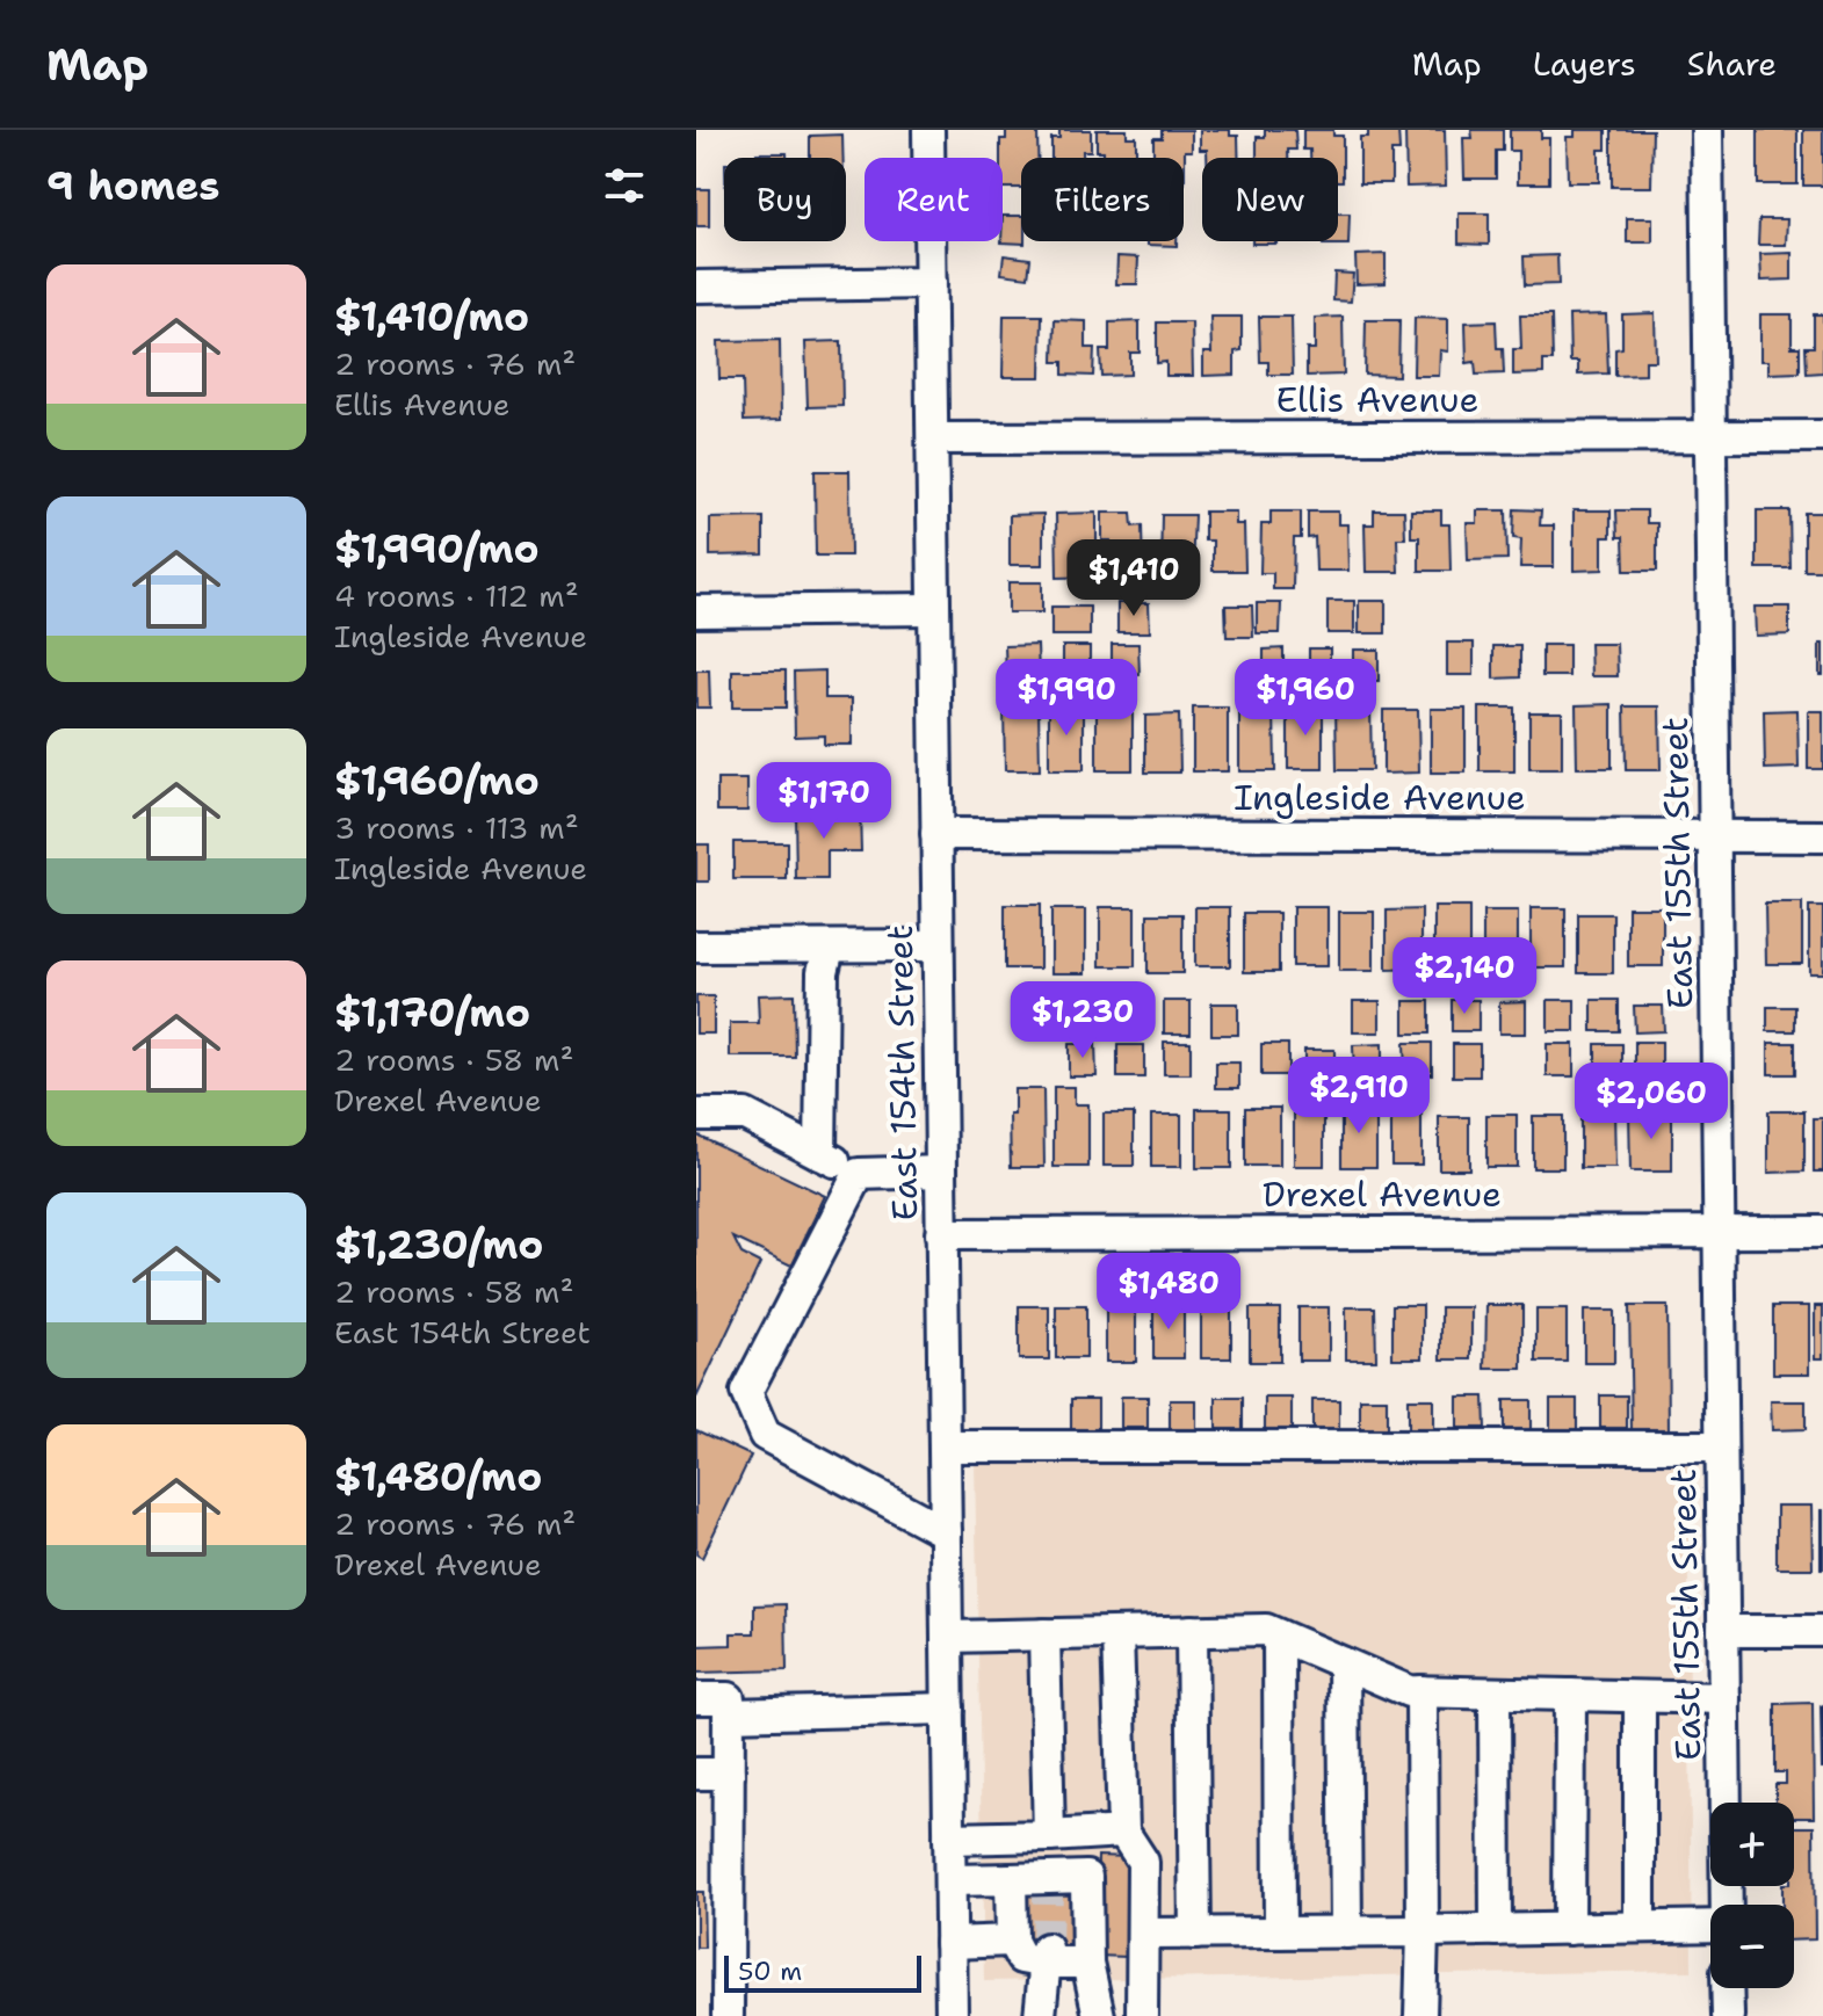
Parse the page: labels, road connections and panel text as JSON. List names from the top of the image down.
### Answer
{
  "streets": {
    "street": [
      "Ellis Avenue",
      "Ingleside Avenue",
      "East 155th Street",
      "East 154th Street",
      "Drexel Avenue"
    ]
  },
  "crossings": [
    ["Ellis Avenue", "East 155th Street"],
    ["Ellis Avenue", "East 154th Street"],
    ["Ingleside Avenue", "East 155th Street"],
    ["Ingleside Avenue", "East 154th Street"],
    ["East 155th Street", "Drexel Avenue"],
    ["East 154th Street", "Drexel Avenue"]
  ],
  "scale_bar": "50 m",
  "page": {
    "header": "Map",
    "nav": ["Map", "Layers", "Share"],
    "heading": "9 homes",
    "chip": [
      "Buy",
      "Rent",
      "Filters",
      "New"
    ],
    "list": [
      {
        "name": "$1,410/mo",
        "note": "2 rooms · 76 m² · Ellis Avenue"
      },
      {
        "name": "$1,990/mo",
        "note": "4 rooms · 112 m² · Ingleside Avenue"
      },
      {
        "name": "$1,960/mo",
        "note": "3 rooms · 113 m² · Ingleside Avenue"
      },
      {
        "name": "$1,170/mo",
        "note": "2 rooms · 58 m² · Drexel Avenue"
      },
      {
        "name": "$1,230/mo",
        "note": "2 rooms · 58 m² · East 154th Street"
      },
      {
        "name": "$1,480/mo",
        "note": "2 rooms · 76 m² · Drexel Avenue"
      }
    ],
    "price": [
      "$1,410",
      "$1,990",
      "$1,960",
      "$1,170",
      "$2,140",
      "$1,230",
      "$2,910",
      "$2,060",
      "$1,480"
    ],
    "map_buttons": ["+", "−"],
    "scale": "50 m"
  }
}
